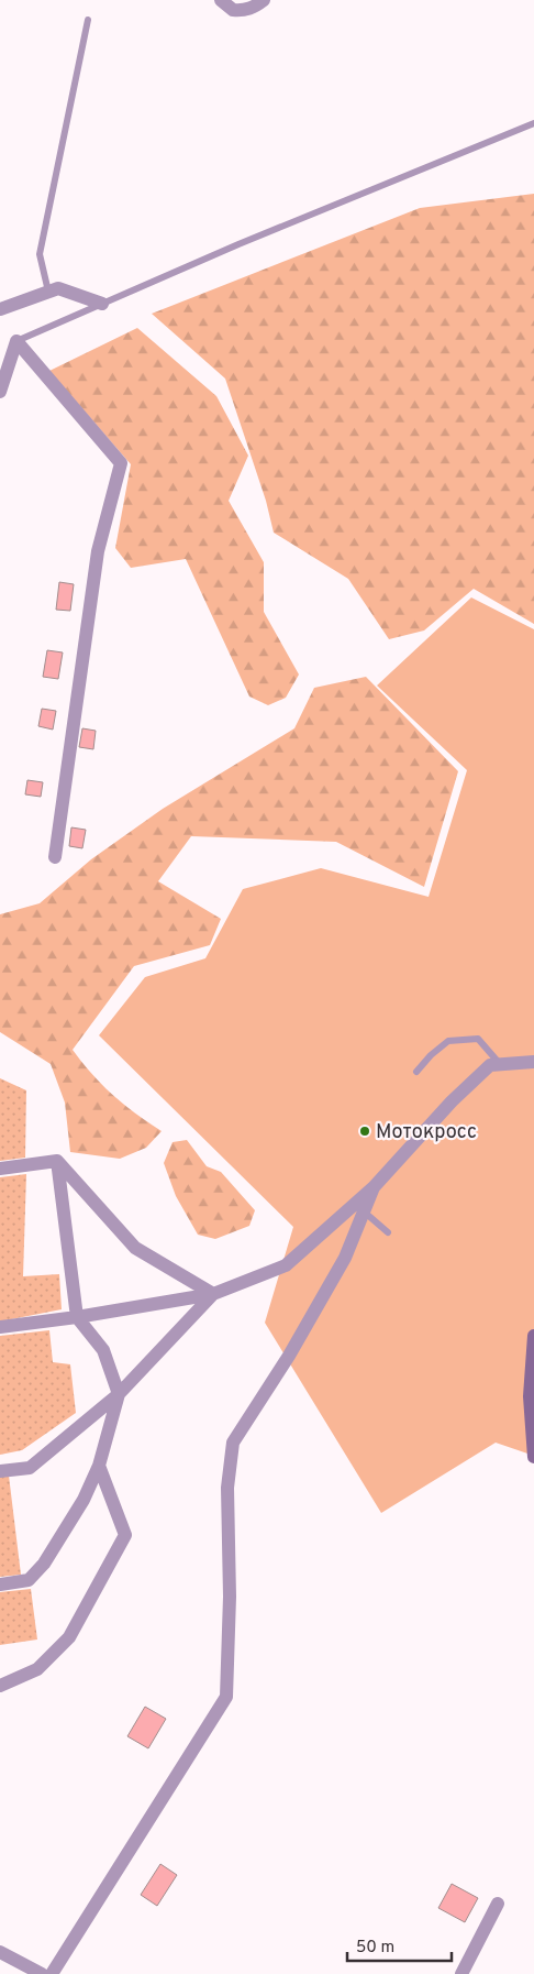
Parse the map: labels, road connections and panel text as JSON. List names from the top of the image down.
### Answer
{
  "places": ["Мотокросс"],
  "scale_bar": "50 m"
}
